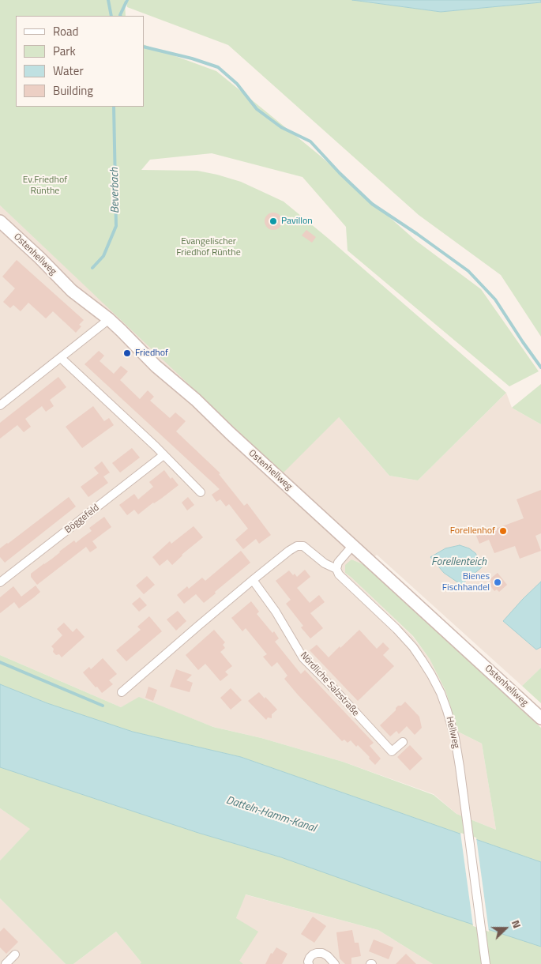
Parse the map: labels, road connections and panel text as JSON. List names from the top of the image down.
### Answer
{
  "streets": {
    "main road": ["Ostenhellweg"],
    "street": ["Böggefeld", "Nördliche Salzstraße", "Hellweg"]
  },
  "water": ["Beverbach", "Forellenteich", "Datteln-Hamm-Kanal"],
  "parks": ["Ev.Friedhof Rünthe", "Evangelischer Friedhof Rünthe"],
  "places": [
    "Pavillon",
    "Friedhof",
    "Forellenhof",
    "Bienes Fischhandel"
  ],
  "legend": [
    "Road",
    "Park",
    "Water",
    "Building"
  ],
  "north": "right"
}
